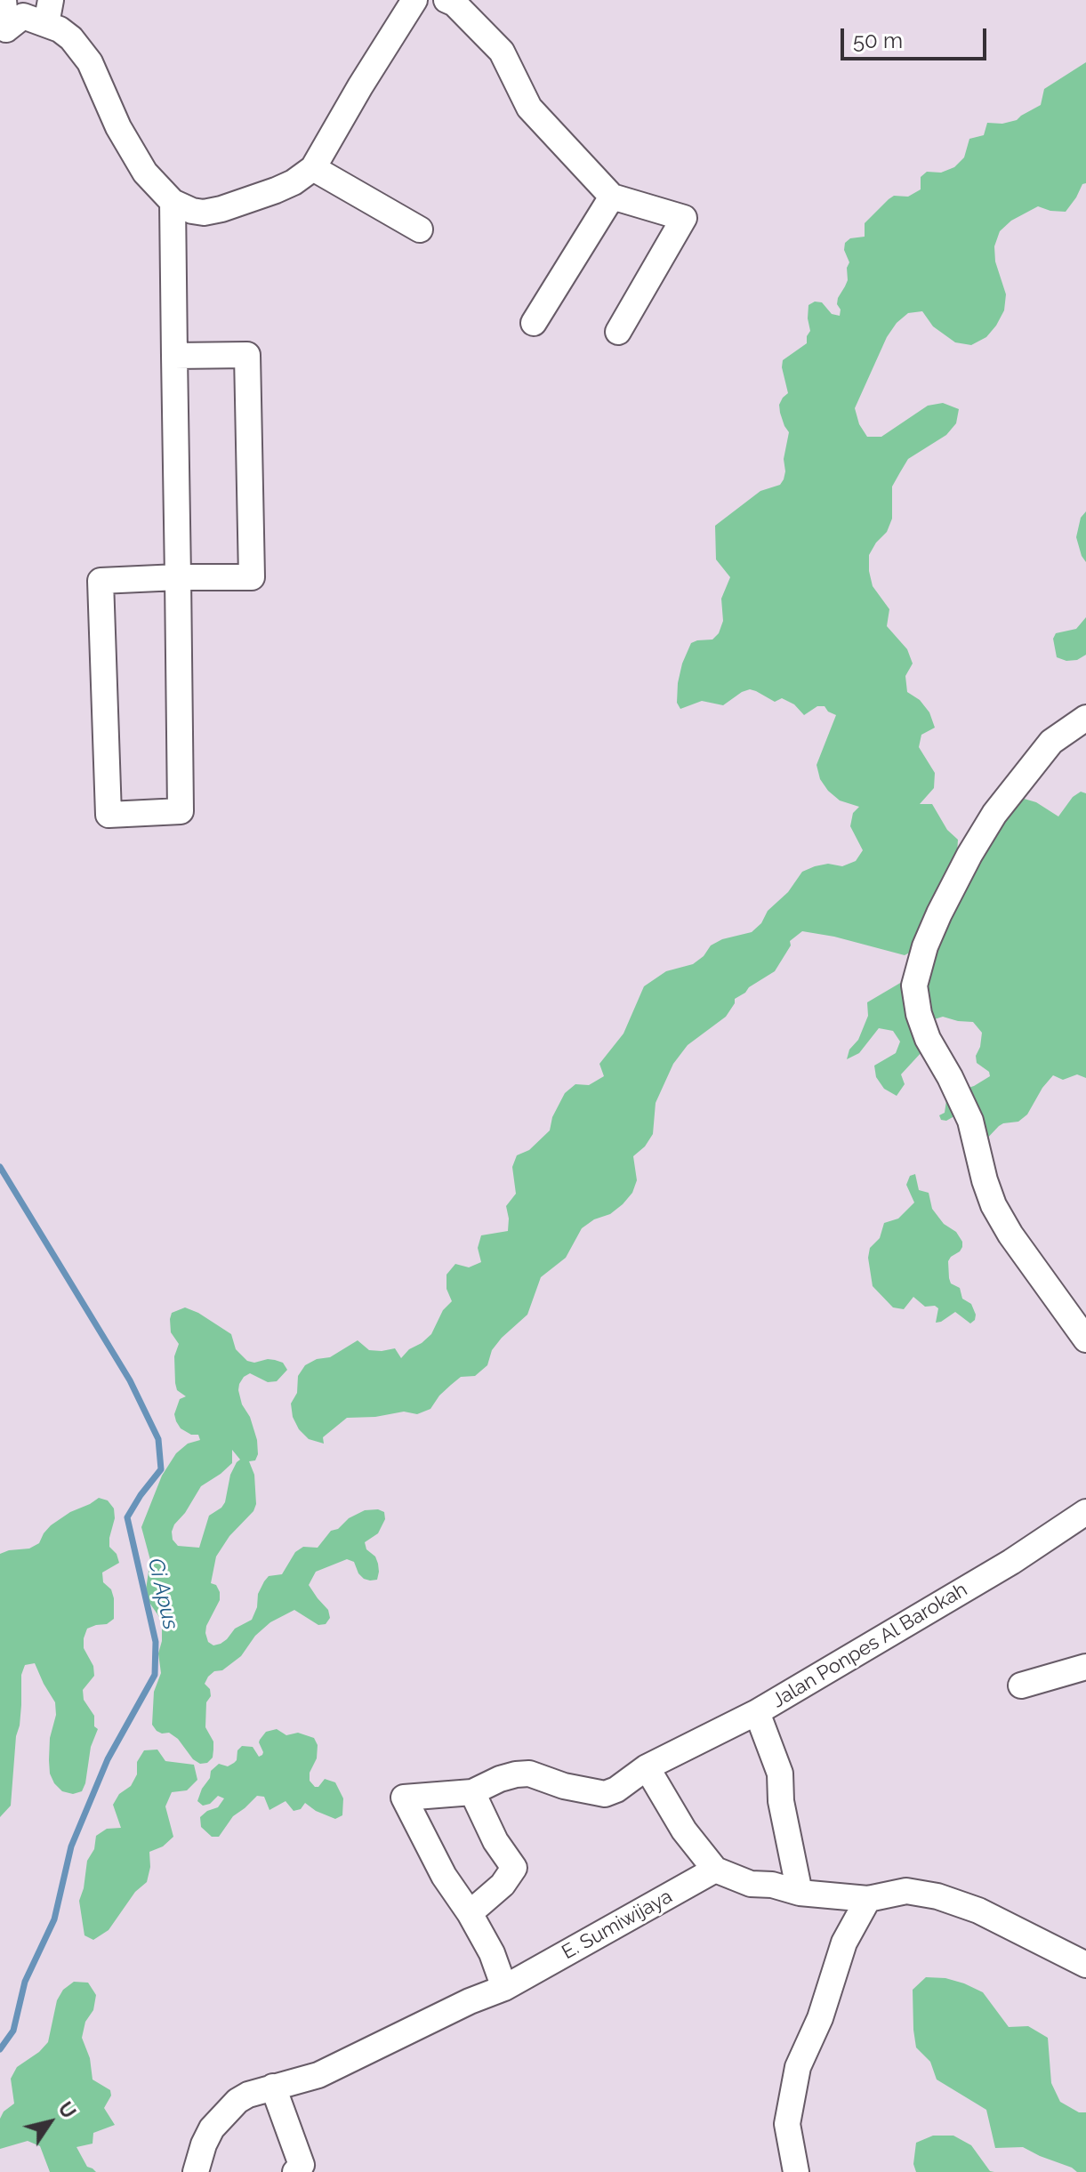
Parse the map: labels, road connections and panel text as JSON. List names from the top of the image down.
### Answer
{
  "streets": {
    "street": ["Jalan Ponpes Al Barokah", "E. Sumiwijaya"]
  },
  "water": ["Ci Apus"],
  "scale_bar": "50 m",
  "north": "top right"
}
